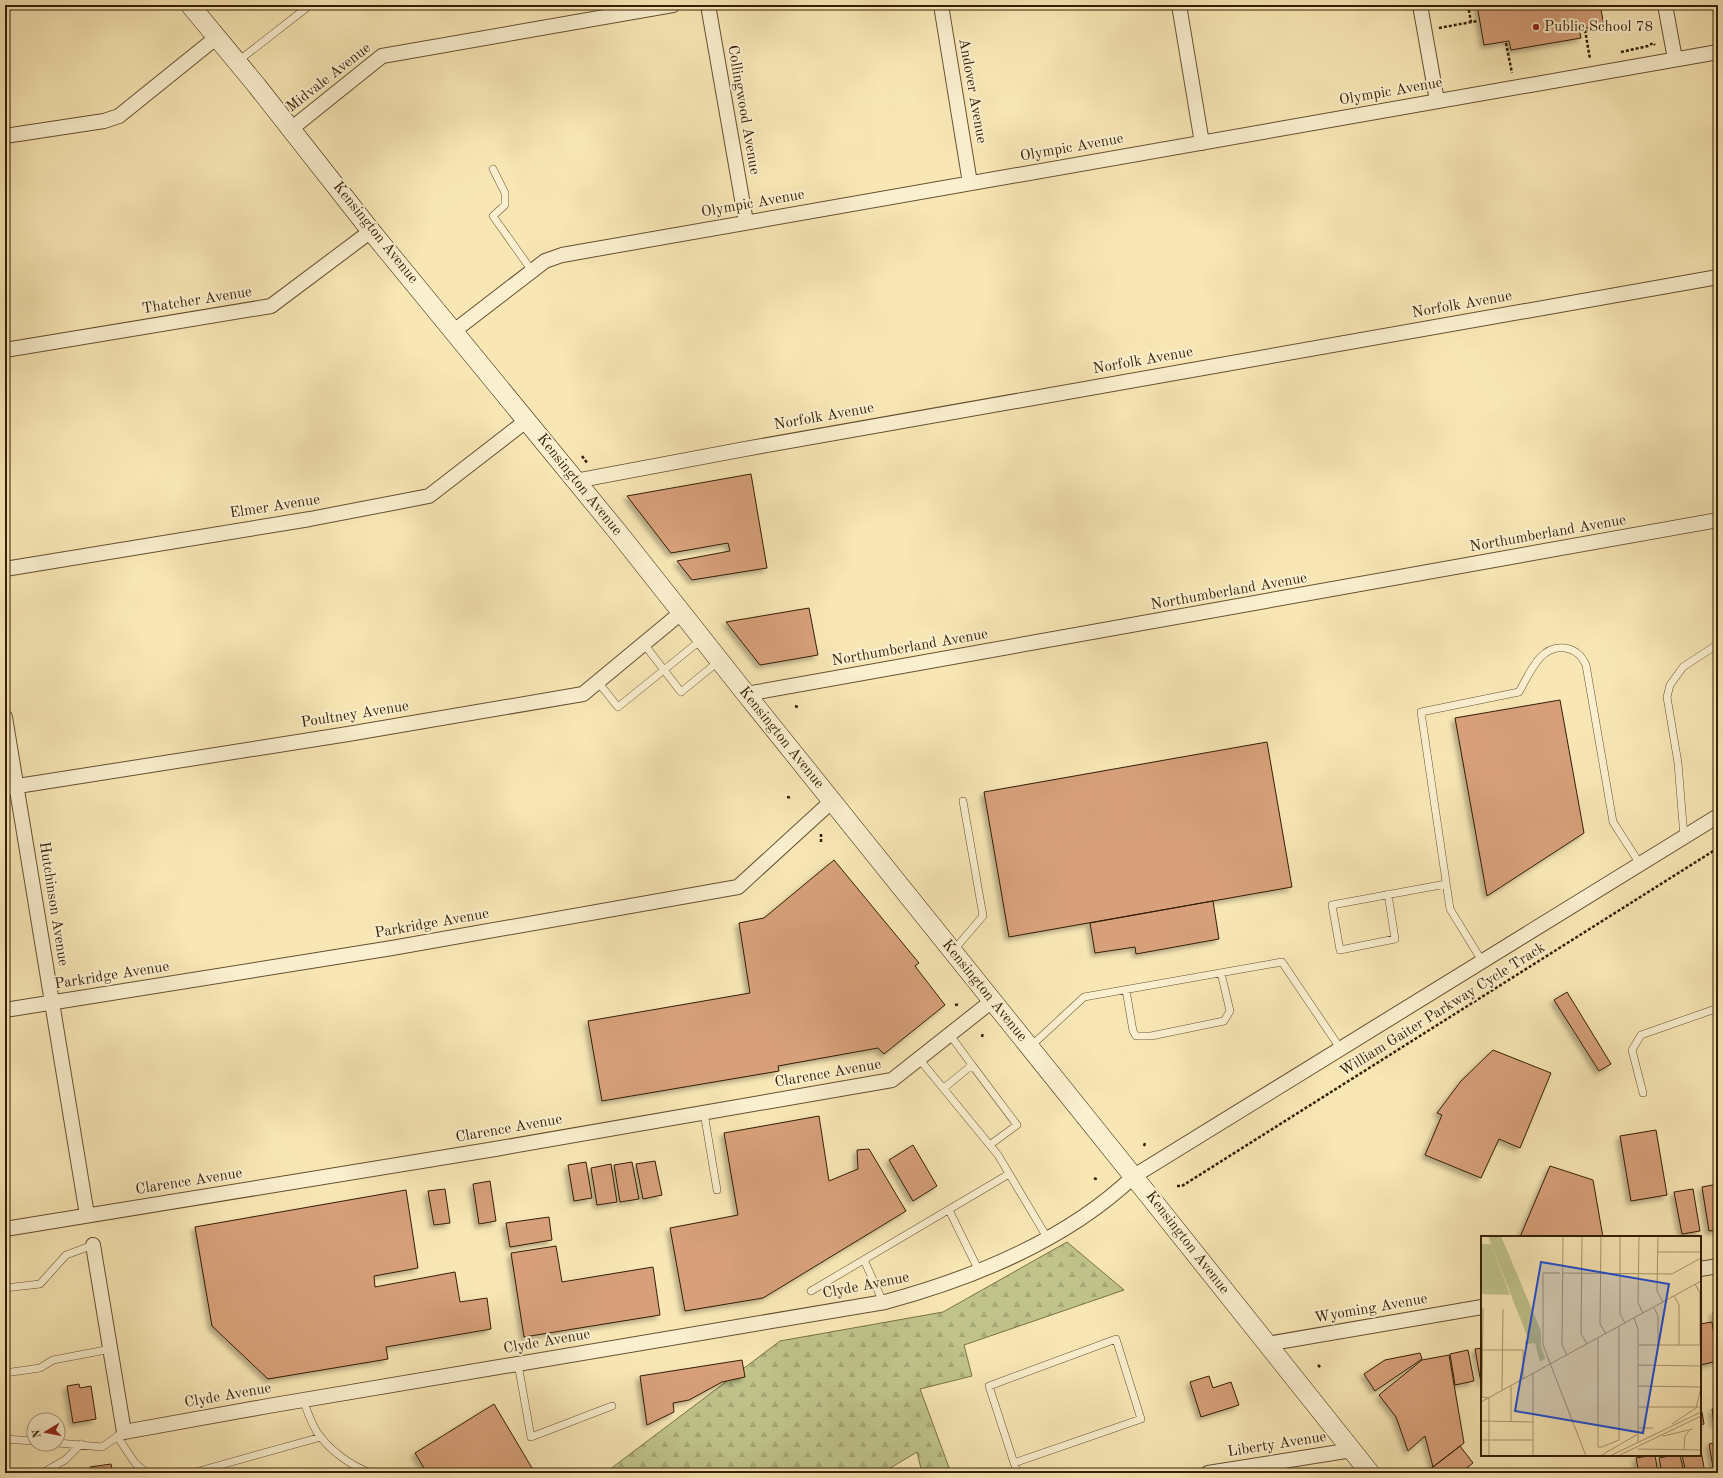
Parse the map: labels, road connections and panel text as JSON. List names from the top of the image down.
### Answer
{
  "streets": {
    "street": [
      "Midvale Avenue",
      "Andover Avenue",
      "Olympic Avenue",
      "Collingwood Avenue",
      "Kensington Avenue",
      "Thatcher Avenue",
      "Norfolk Avenue",
      "Elmer Avenue",
      "Northumberland Avenue",
      "Poultney Avenue",
      "Hutchinson Avenue",
      "Parkridge Avenue",
      "Clarence Avenue",
      "Clyde Avenue",
      "Wyoming Avenue",
      "Liberty Avenue"
    ],
    "path": ["William Gaiter Parkway Cycle Track"]
  },
  "crossings": [
    ["Midvale Avenue", "Kensington Avenue"],
    ["Andover Avenue", "Olympic Avenue"],
    ["Olympic Avenue", "Collingwood Avenue"],
    ["Olympic Avenue", "Kensington Avenue"],
    ["Kensington Avenue", "Thatcher Avenue"],
    ["Kensington Avenue", "Norfolk Avenue"],
    ["Kensington Avenue", "Elmer Avenue"],
    ["Kensington Avenue", "Northumberland Avenue"],
    ["Kensington Avenue", "Poultney Avenue"],
    ["Kensington Avenue", "Parkridge Avenue"],
    ["Kensington Avenue", "Clarence Avenue"],
    ["Kensington Avenue", "Clyde Avenue"],
    ["Kensington Avenue", "Wyoming Avenue"],
    ["Kensington Avenue", "Liberty Avenue"],
    ["Poultney Avenue", "Hutchinson Avenue"],
    ["Hutchinson Avenue", "Parkridge Avenue"],
    ["Hutchinson Avenue", "Clarence Avenue"]
  ],
  "places": ["Public School 78"],
  "north": "left"
}
